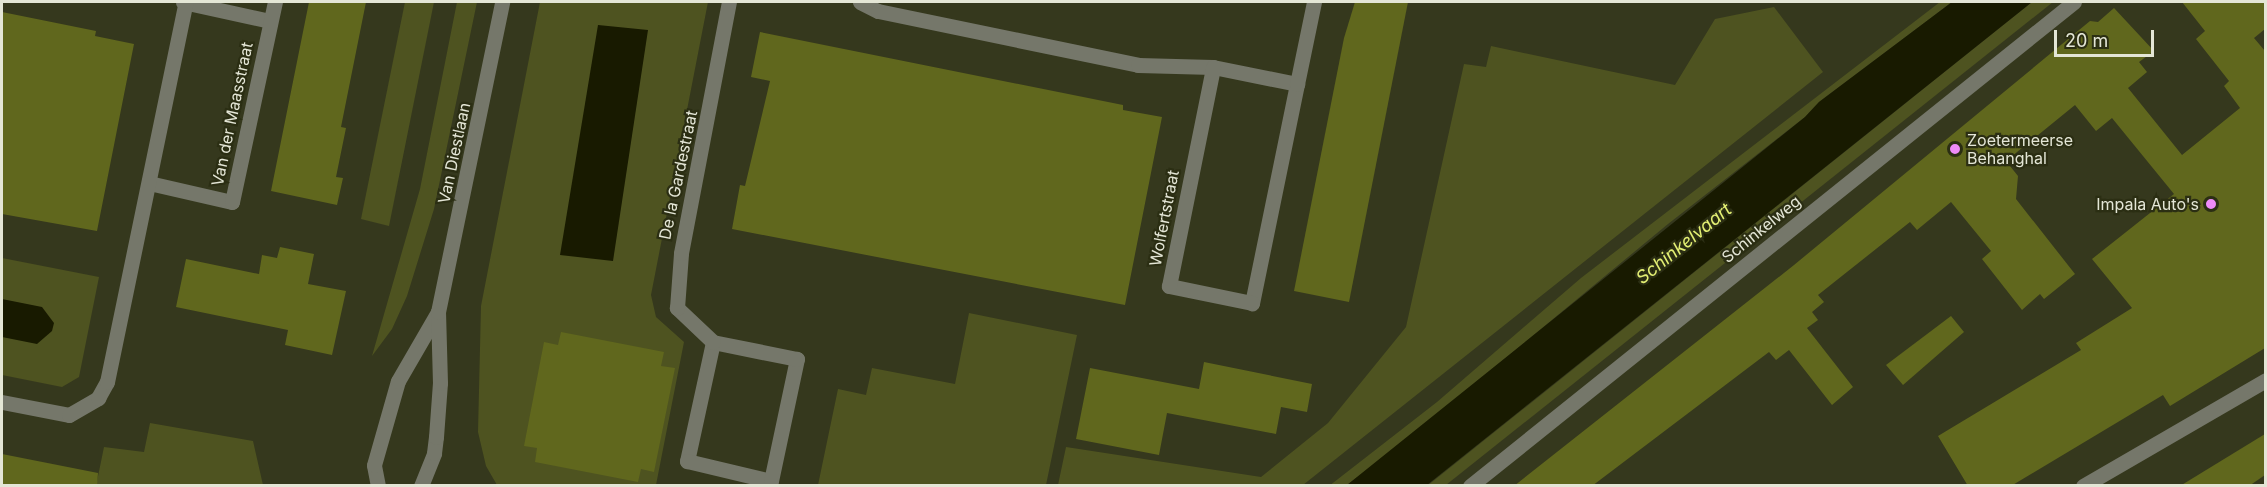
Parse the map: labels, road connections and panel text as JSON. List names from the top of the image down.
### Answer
{
  "streets": {
    "street": [
      "Van der Maasstraat",
      "Van Diestlaan",
      "De la Gardestraat",
      "Wolfertstraat",
      "Schinkelweg"
    ]
  },
  "water": ["Schinkelvaart"],
  "places": ["Zoetermeerse Behanghal", "Impala Auto's"],
  "scale_bar": "20 m"
}
